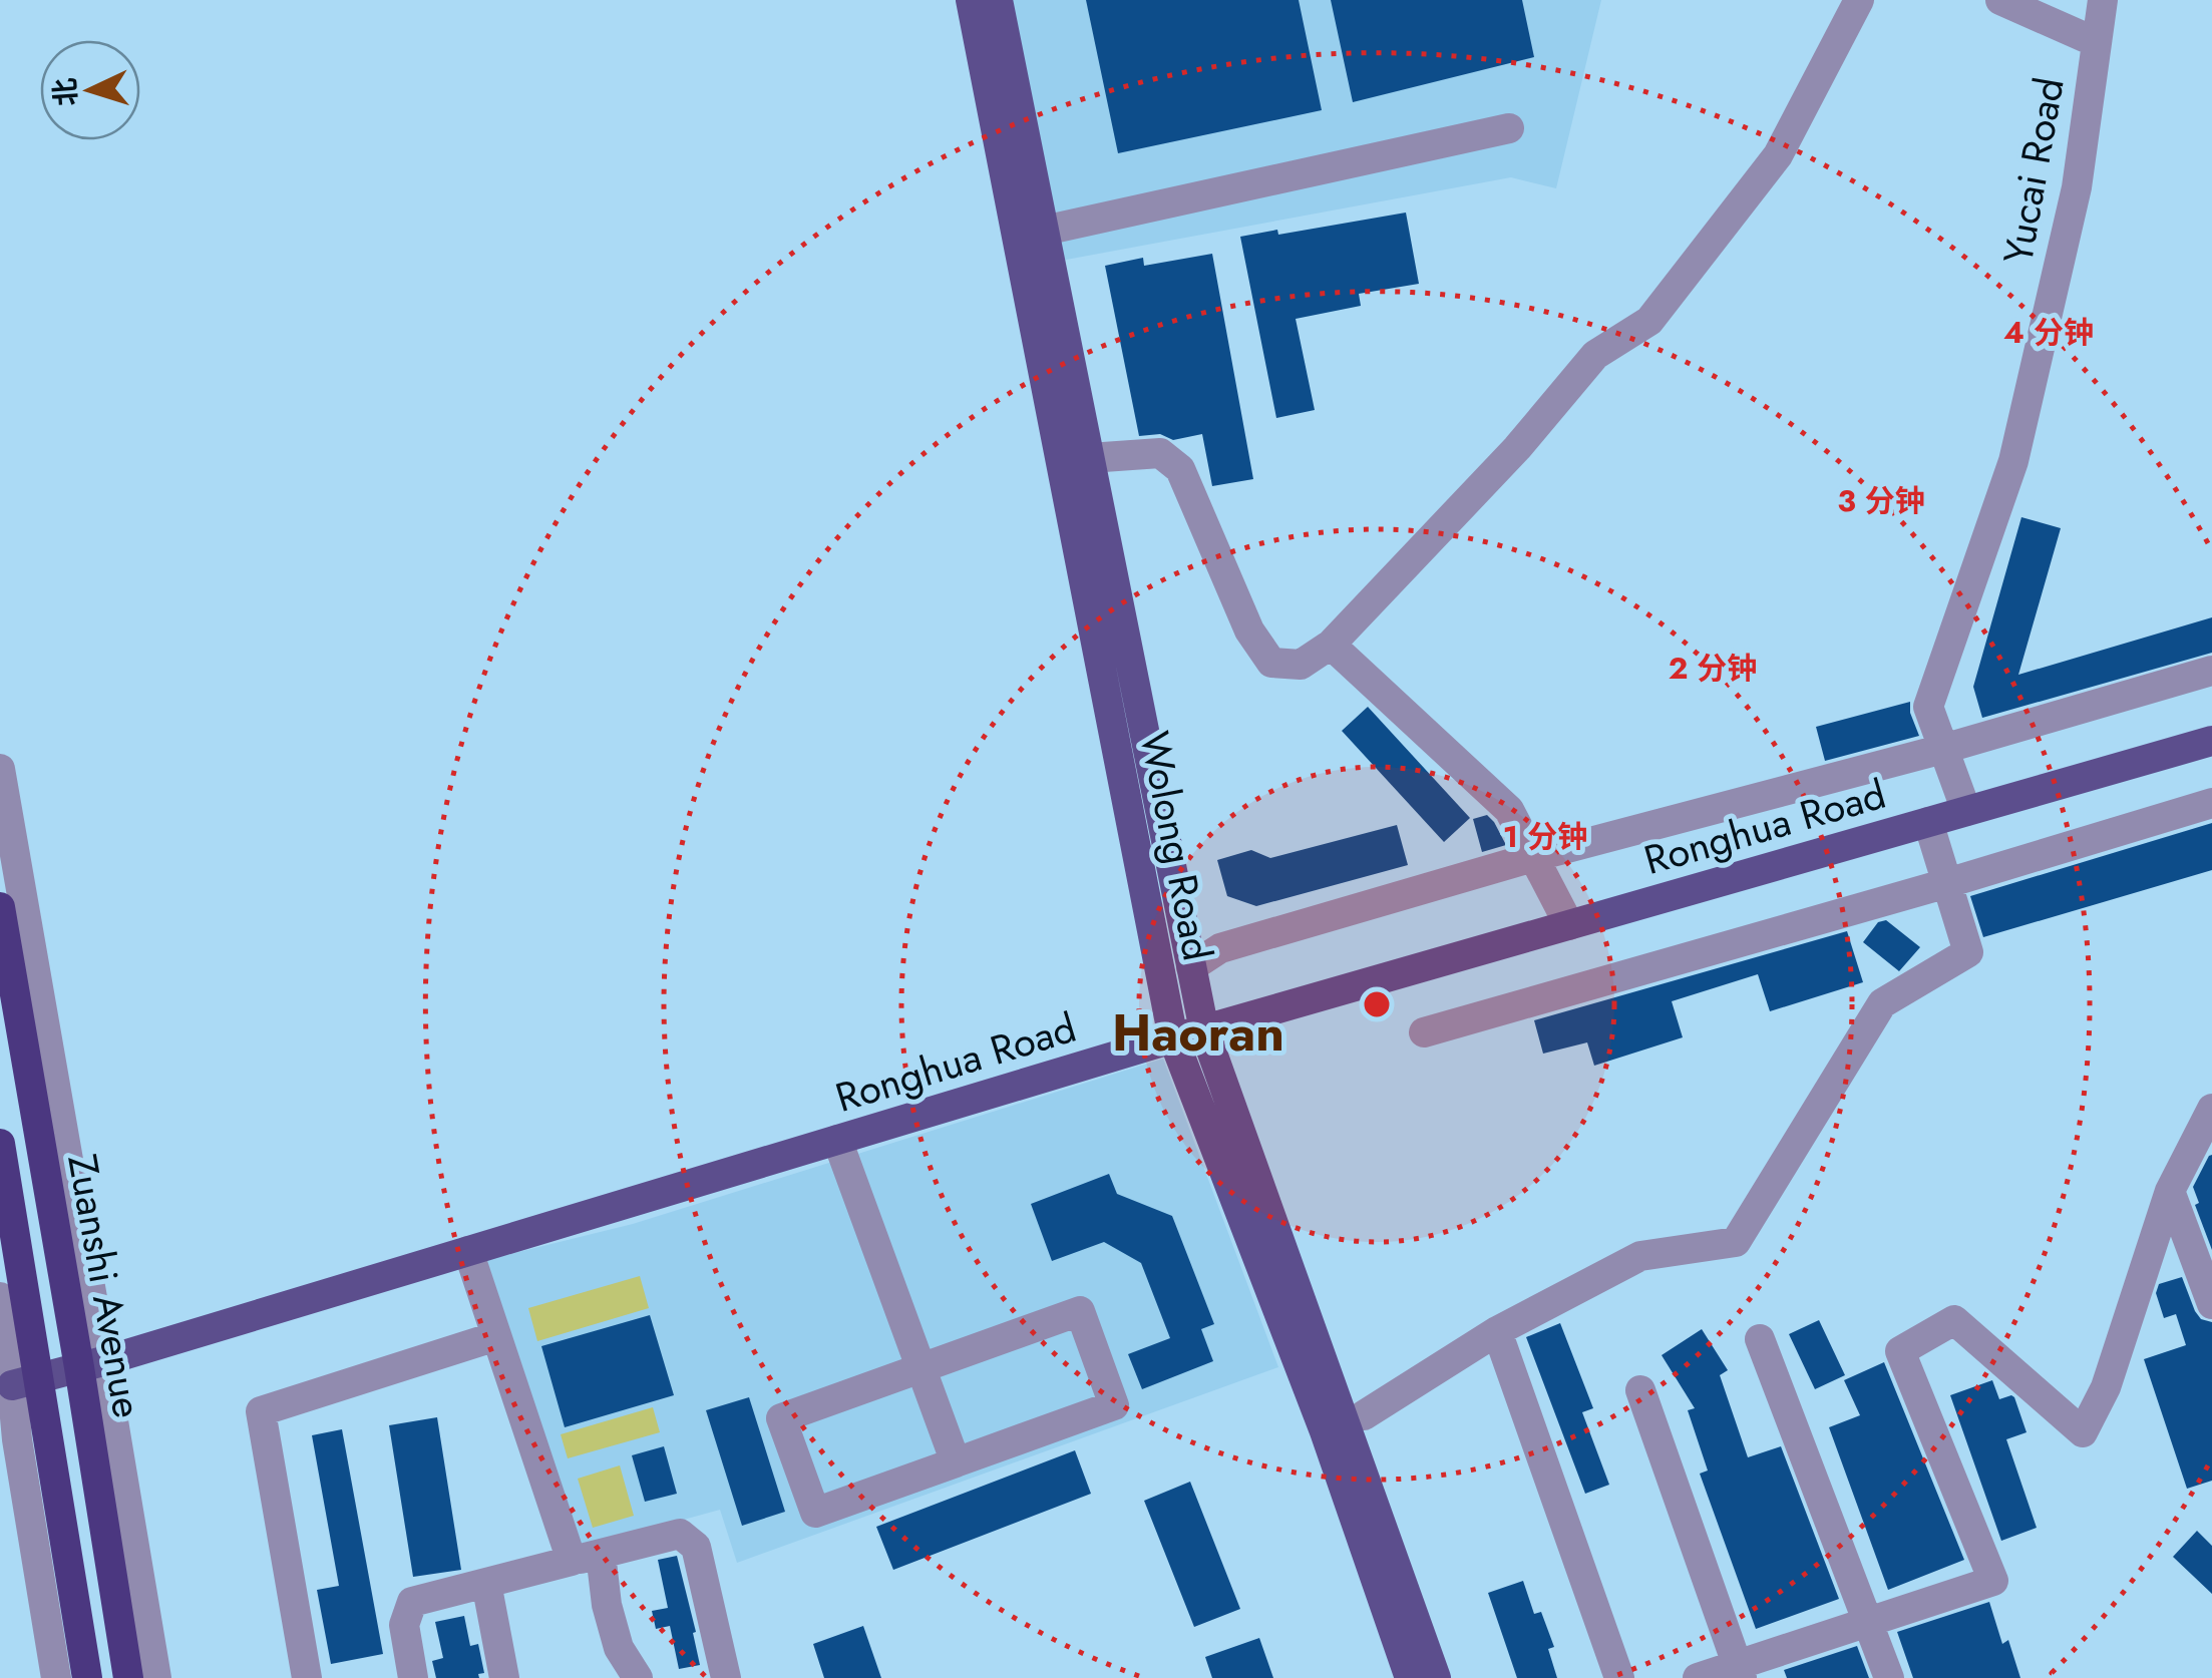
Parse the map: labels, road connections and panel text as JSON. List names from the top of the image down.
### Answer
{
  "streets": {
    "highway": ["Zuanshi Avenue"],
    "main road": ["Ronghua Road", "Wolong Road"],
    "street": ["Yucai Road"]
  },
  "crossings": [
    ["Yucai Road", "Ronghua Road"],
    ["Ronghua Road", "Wolong Road"],
    ["Ronghua Road", "Zuanshi Avenue"]
  ],
  "districts": ["Haoran"],
  "north": "left",
  "rings": [
    "4 分钟",
    "3 分钟",
    "2 分钟",
    "1 分钟"
  ]
}
